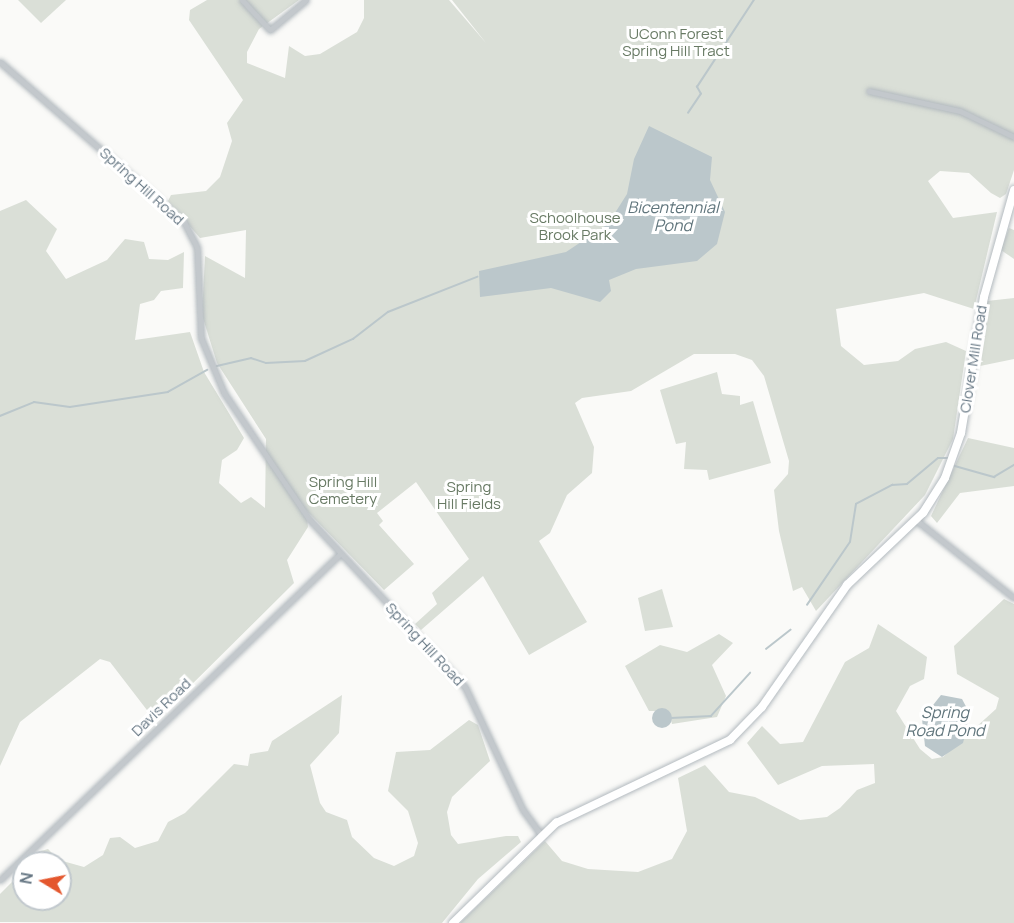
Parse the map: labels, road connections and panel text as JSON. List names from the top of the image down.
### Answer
{
  "streets": {
    "street": ["Spring Hill Road", "Clover Mill Road", "Davis Road"]
  },
  "crossings": [
    ["Spring Hill Road", "Davis Road"]
  ],
  "water": ["Bicentennial Pond", "Spring Road Pond"],
  "parks": [
    "UConn Forest Spring Hill Tract",
    "Schoolhouse Brook Park",
    "Spring Hill Cemetery",
    "Spring Hill Fields"
  ],
  "north": "left"
}
